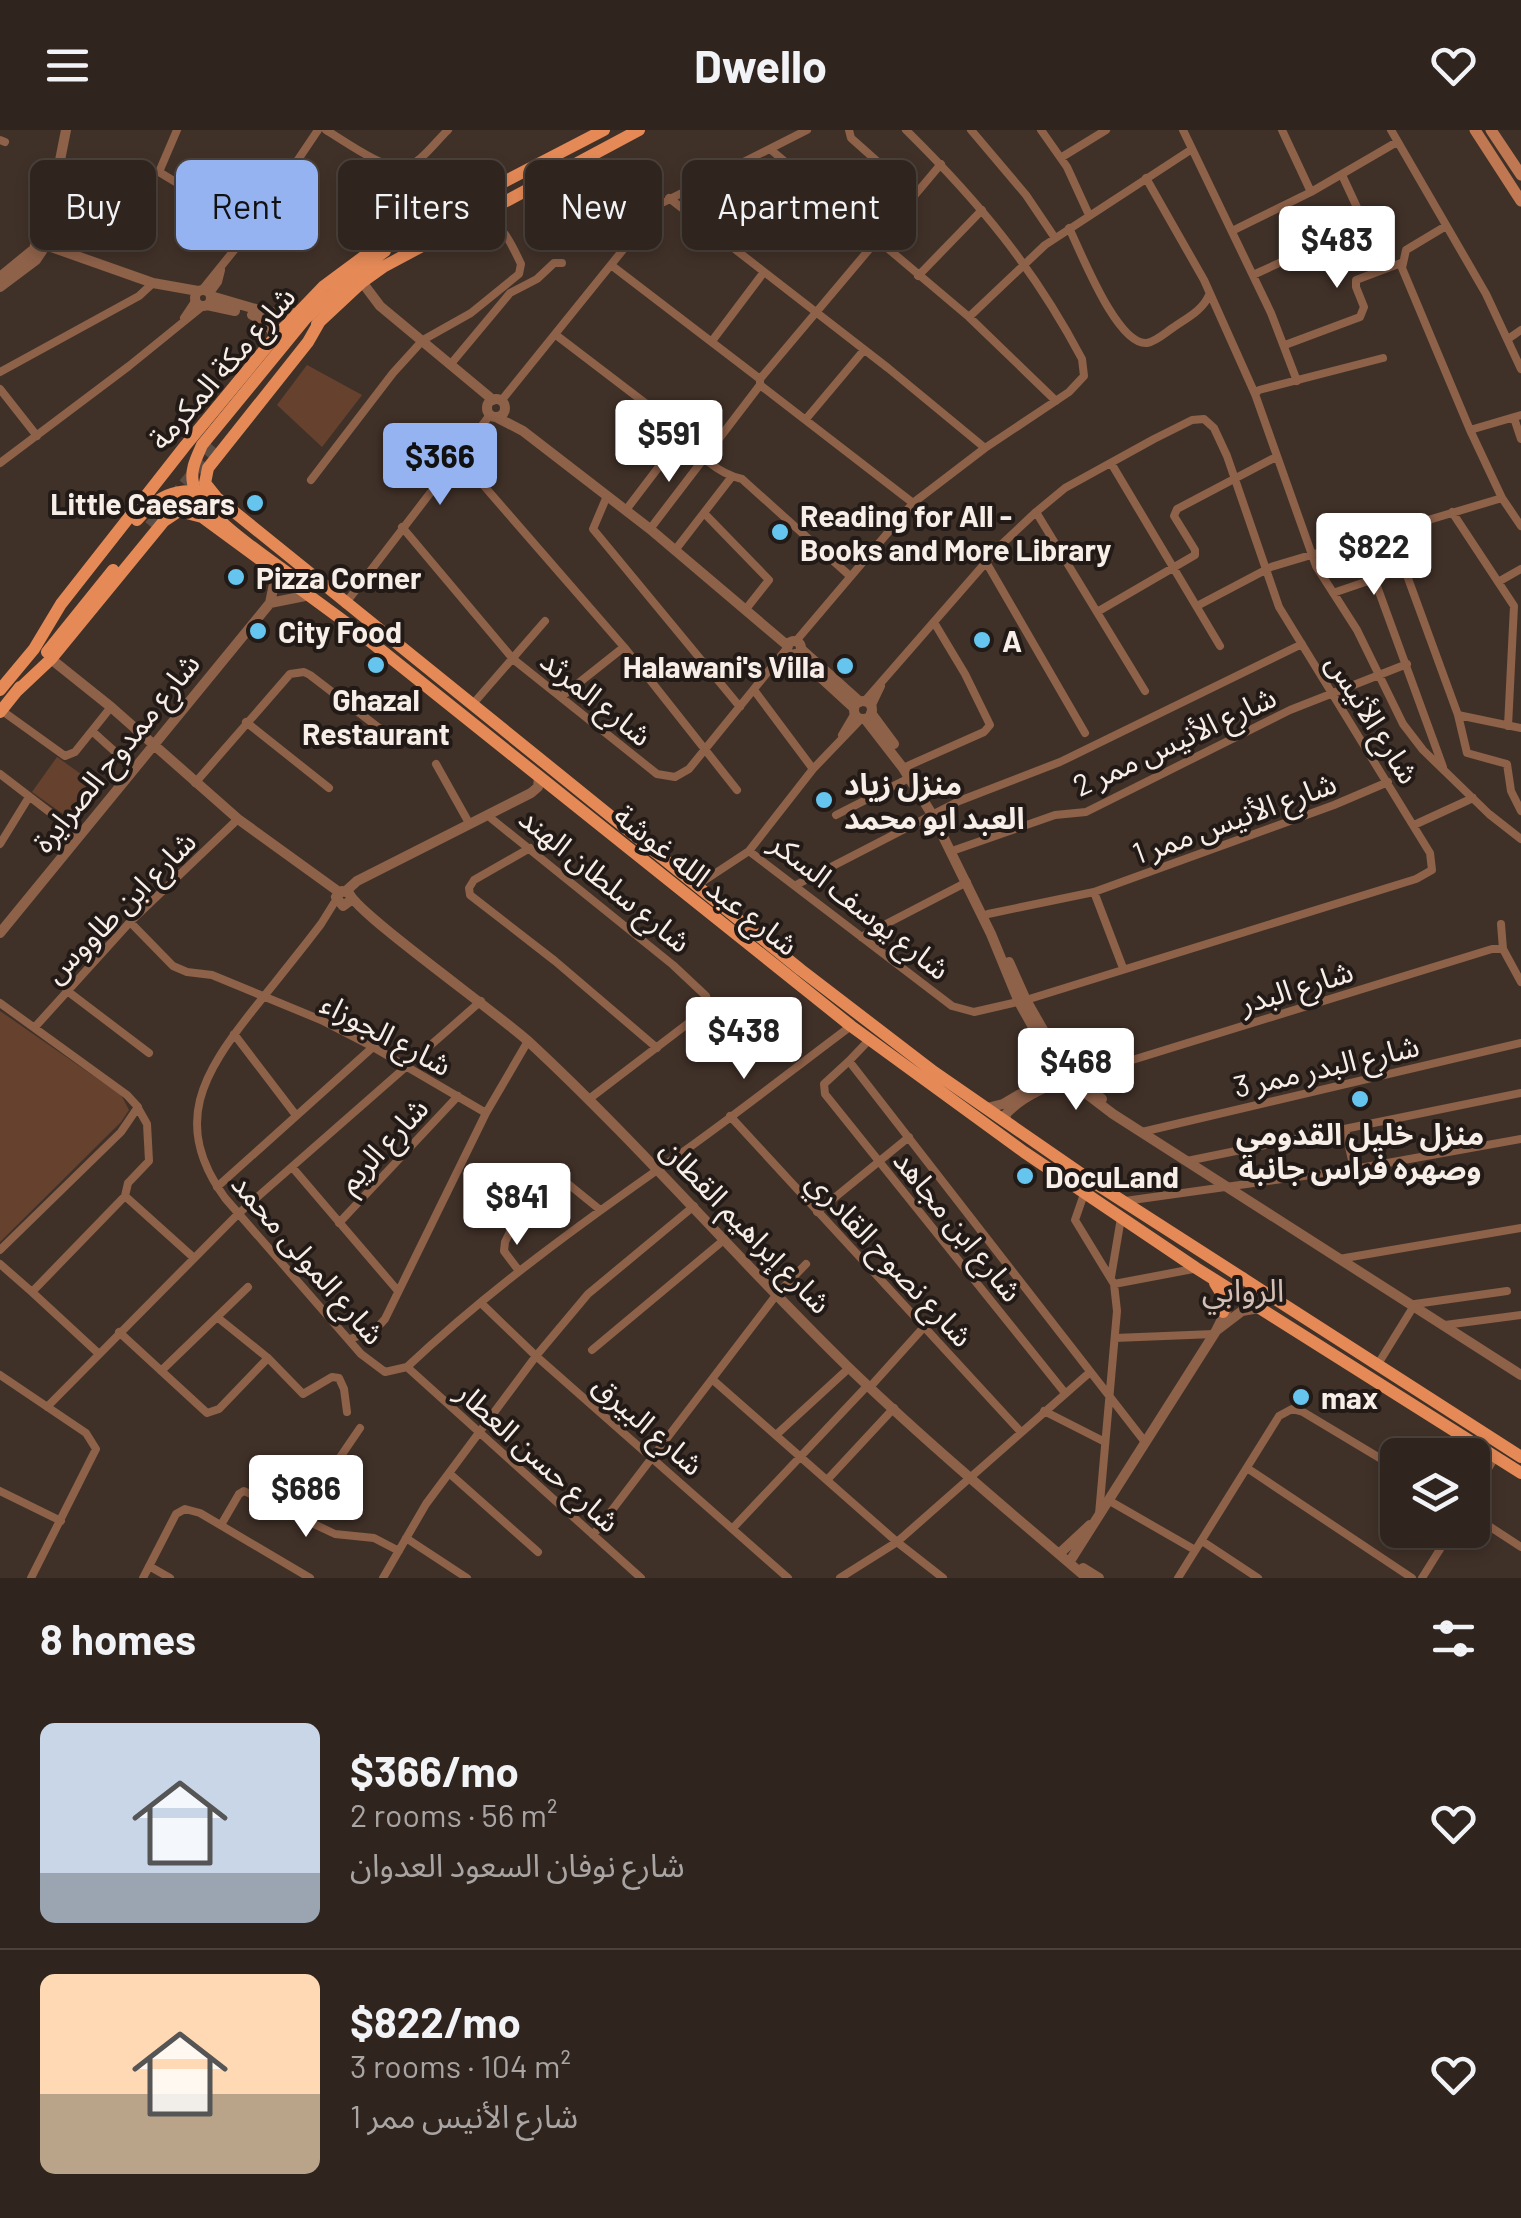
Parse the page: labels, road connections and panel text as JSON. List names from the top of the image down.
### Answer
{
  "streets": {
    "main road": ["شارع مكة المكرمة", "شارع عبد الله غوشة"],
    "street": [
      "شارع المرثد",
      "شارع الأنيس",
      "شارع الأنيس ممر 2",
      "شارع ممدوح الصرايرة",
      "شارع الأنيس ممر 1",
      "شارع سلطان الهند",
      "شارع يوسف السكر",
      "شارع ابن طاووس",
      "شارع البدر",
      "شارع الجوزاء",
      "شارع البدر ممر 3",
      "شارع الريم",
      "شارع إبراهيم القطان",
      "شارع ابن مجاهد",
      "شارع المولى محمد",
      "شارع نصوح القادري",
      "شارع البيرق",
      "شارع حسن العطار"
    ]
  },
  "crossings": [
    ["شارع مكة المكرمة", "شارع عبد الله غوشة"],
    ["شارع الأنيس", "شارع الأنيس ممر 2"],
    ["شارع الأنيس", "شارع الأنيس ممر 1"],
    ["شارع الأنيس", "شارع يوسف السكر"],
    ["شارع ممدوح الصرايرة", "شارع عبد الله غوشة"],
    ["شارع ممدوح الصرايرة", "شارع إبراهيم القطان"],
    ["شارع سلطان الهند", "شارع عبد الله غوشة"],
    ["شارع سلطان الهند", "شارع إبراهيم القطان"],
    ["شارع سلطان الهند", "شارع المولى محمد"],
    ["شارع عبد الله غوشة", "شارع المولى محمد"],
    ["شارع ابن طاووس", "شارع الجوزاء"],
    ["شارع ابن طاووس", "شارع إبراهيم القطان"],
    ["شارع الجوزاء", "شارع الريم"],
    ["شارع الجوزاء", "شارع المولى محمد"],
    ["شارع إبراهيم القطان", "شارع المولى محمد"],
    ["شارع المولى محمد", "شارع نصوح القادري"],
    ["شارع المولى محمد", "شارع البيرق"],
    ["شارع المولى محمد", "شارع حسن العطار"]
  ],
  "districts": ["الروابي"],
  "places": [
    "Little Caesars",
    "Reading for All - Books and More Library",
    "Pizza Corner",
    "City Food",
    "A",
    "Ghazal Restaurant",
    "Halawani's Villa",
    "منزل زياد العبد ابو محمد",
    "منزل خليل القدومي وصهره فراس جانبه",
    "DocuLand",
    "max"
  ],
  "page": {
    "header": "Dwello",
    "chip": [
      "Buy",
      "Rent",
      "Filters",
      "New",
      "Apartment"
    ],
    "price": [
      "$483",
      "$591",
      "$366",
      "$822",
      "$438",
      "$468",
      "$841",
      "$686"
    ],
    "heading": "8 homes",
    "list": [
      {
        "name": "$366/mo",
        "note": "2 rooms · 56 m² · شارع نوفان السعود العدوان"
      },
      {
        "name": "$822/mo",
        "note": "3 rooms · 104 m² · شارع الأنيس ممر 1"
      }
    ]
  }
}
